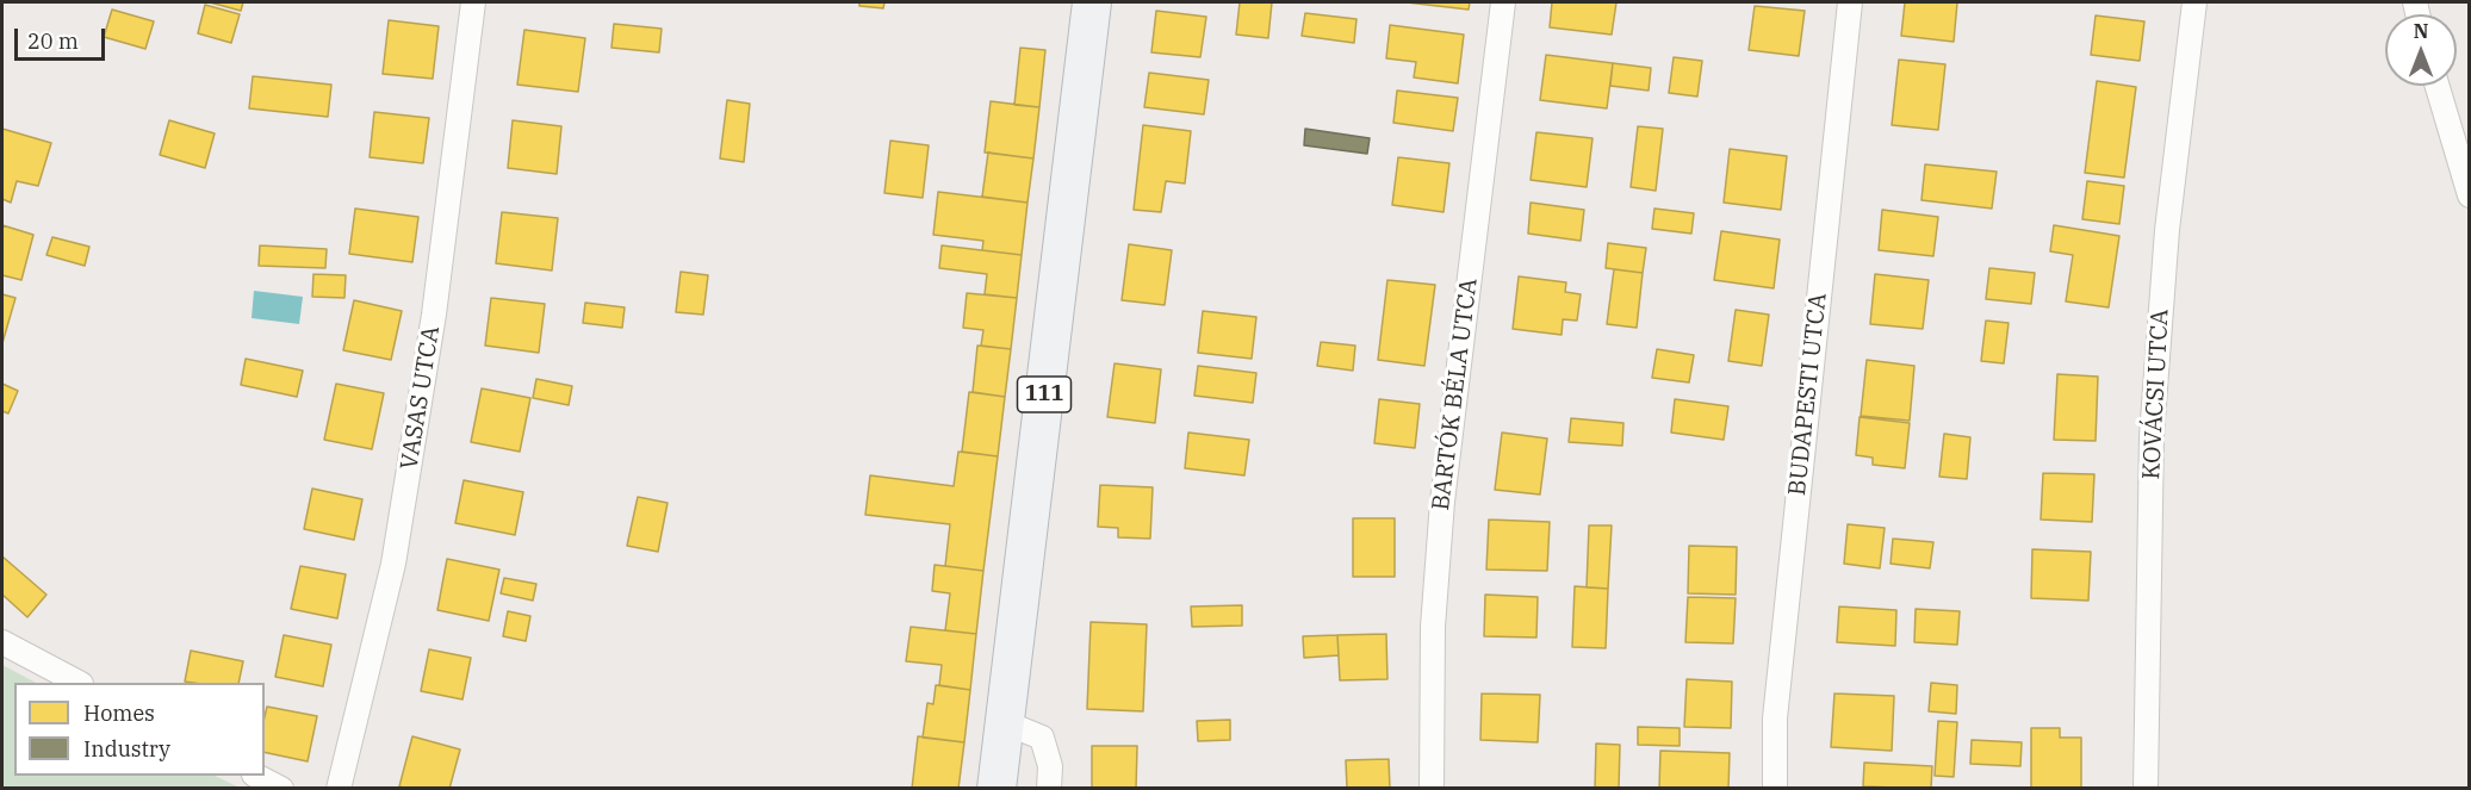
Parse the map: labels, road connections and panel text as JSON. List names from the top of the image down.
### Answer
{
  "streets": {
    "main road": ["111"],
    "street": [
      "BARTÓK BÉLA UTCA",
      "BUDAPESTI UTCA",
      "KOVÁCSI UTCA",
      "VASAS UTCA"
    ]
  },
  "legend": ["Homes", "Industry"],
  "scale_bar": "20 m",
  "north": "top"
}
